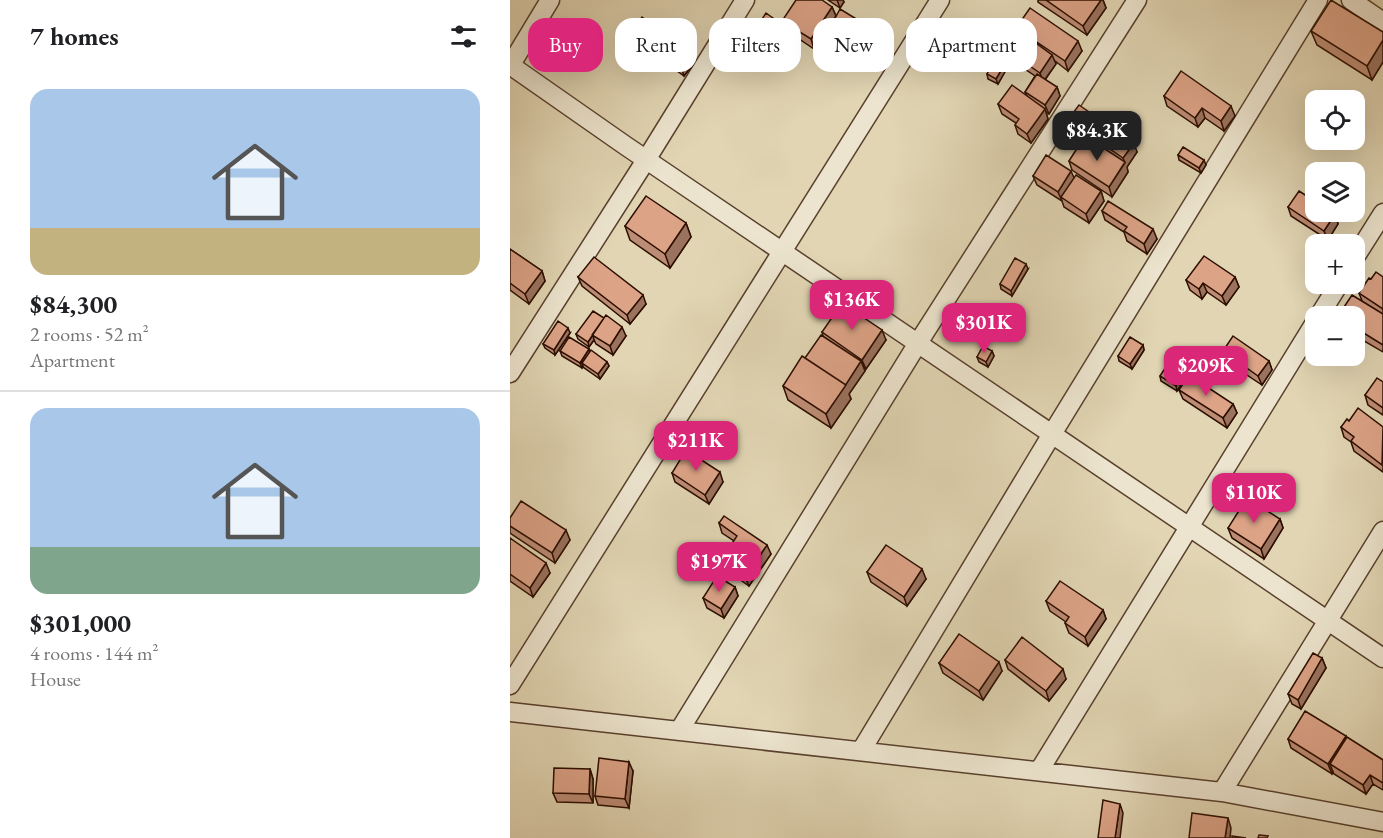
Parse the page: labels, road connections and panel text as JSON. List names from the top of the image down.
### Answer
{
  "page": {
    "heading": "7 homes",
    "chip": [
      "Buy",
      "Rent",
      "Filters",
      "New",
      "Apartment"
    ],
    "list": [
      {
        "name": "$84,300",
        "note": "2 rooms · 52 m² · Apartment"
      },
      {
        "name": "$301,000",
        "note": "4 rooms · 144 m² · House"
      }
    ],
    "map_buttons": ["+", "−"],
    "price": [
      "$84.3K",
      "$136K",
      "$301K",
      "$209K",
      "$211K",
      "$110K",
      "$197K"
    ]
  }
}
